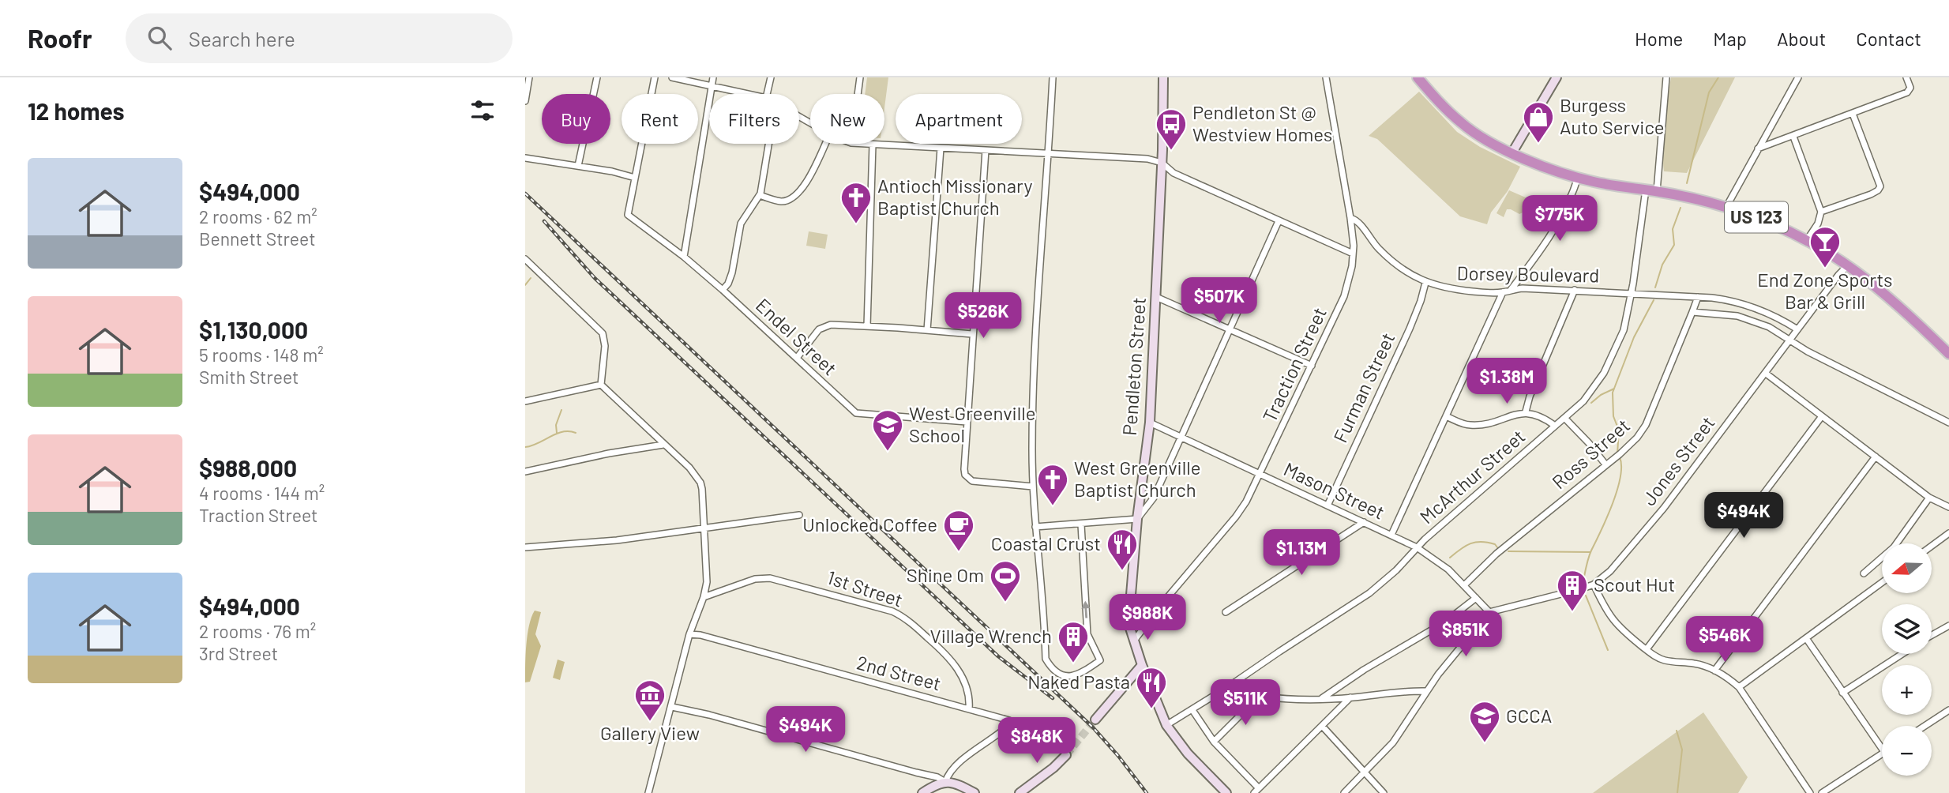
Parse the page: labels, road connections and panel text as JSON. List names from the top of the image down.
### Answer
{
  "streets": {
    "highway": ["US 123"],
    "main road": ["Pendleton Street"],
    "street": [
      "Dorsey Boulevard",
      "Endel Street",
      "Traction Street",
      "Furman Street",
      "Ross Street",
      "Jones Street",
      "McArthur Street",
      "Mason Street",
      "1st Street",
      "2nd Street"
    ]
  },
  "crossings": [
    ["US 123", "Jones Street"],
    ["US 123", "McArthur Street"],
    ["Dorsey Boulevard", "Traction Street"],
    ["Dorsey Boulevard", "Furman Street"],
    ["Dorsey Boulevard", "Jones Street"],
    ["Dorsey Boulevard", "McArthur Street"],
    ["Traction Street", "Pendleton Street"],
    ["Traction Street", "Mason Street"],
    ["Pendleton Street", "McArthur Street"],
    ["Pendleton Street", "Mason Street"],
    ["Furman Street", "Mason Street"],
    ["Ross Street", "Mason Street"],
    ["Jones Street", "Mason Street"],
    ["McArthur Street", "Mason Street"],
    ["1st Street", "2nd Street"]
  ],
  "places": {
    "shop": ["Burgess Auto Service"],
    "bus stop": ["Pendleton St @ Westview Homes"],
    "church": ["Antioch Missionary Baptist Church", "West Greenville Baptist Church"],
    "bar": ["End Zone Sports Bar & Grill"],
    "school or university": ["West Greenville School", "GCCA"],
    "cafe": ["Unlocked Coffee"],
    "restaurant": ["Coastal Crust", "Naked Pasta"],
    "sports": ["Shine Om"],
    "building": ["Scout Hut", "Village Wrench"],
    "museum": ["Gallery View"]
  },
  "north": "left",
  "page": {
    "header": "Roofr",
    "search": "Search here",
    "nav": [
      "Home",
      "Map",
      "About",
      "Contact"
    ],
    "heading": "12 homes",
    "chip": [
      "Buy",
      "Rent",
      "Filters",
      "New",
      "Apartment"
    ],
    "list": [
      {
        "name": "$494,000",
        "note": "2 rooms · 62 m² · Bennett Street"
      },
      {
        "name": "$1,130,000",
        "note": "5 rooms · 148 m² · Smith Street"
      },
      {
        "name": "$988,000",
        "note": "4 rooms · 144 m² · Traction Street"
      },
      {
        "name": "$494,000",
        "note": "2 rooms · 76 m² · 3rd Street"
      }
    ],
    "price": [
      "$775K",
      "$507K",
      "$526K",
      "$1.38M",
      "$494K",
      "$1.13M",
      "$988K",
      "$851K",
      "$546K",
      "$511K",
      "$494K",
      "$848K"
    ],
    "map_buttons": ["+", "−"]
  }
}
